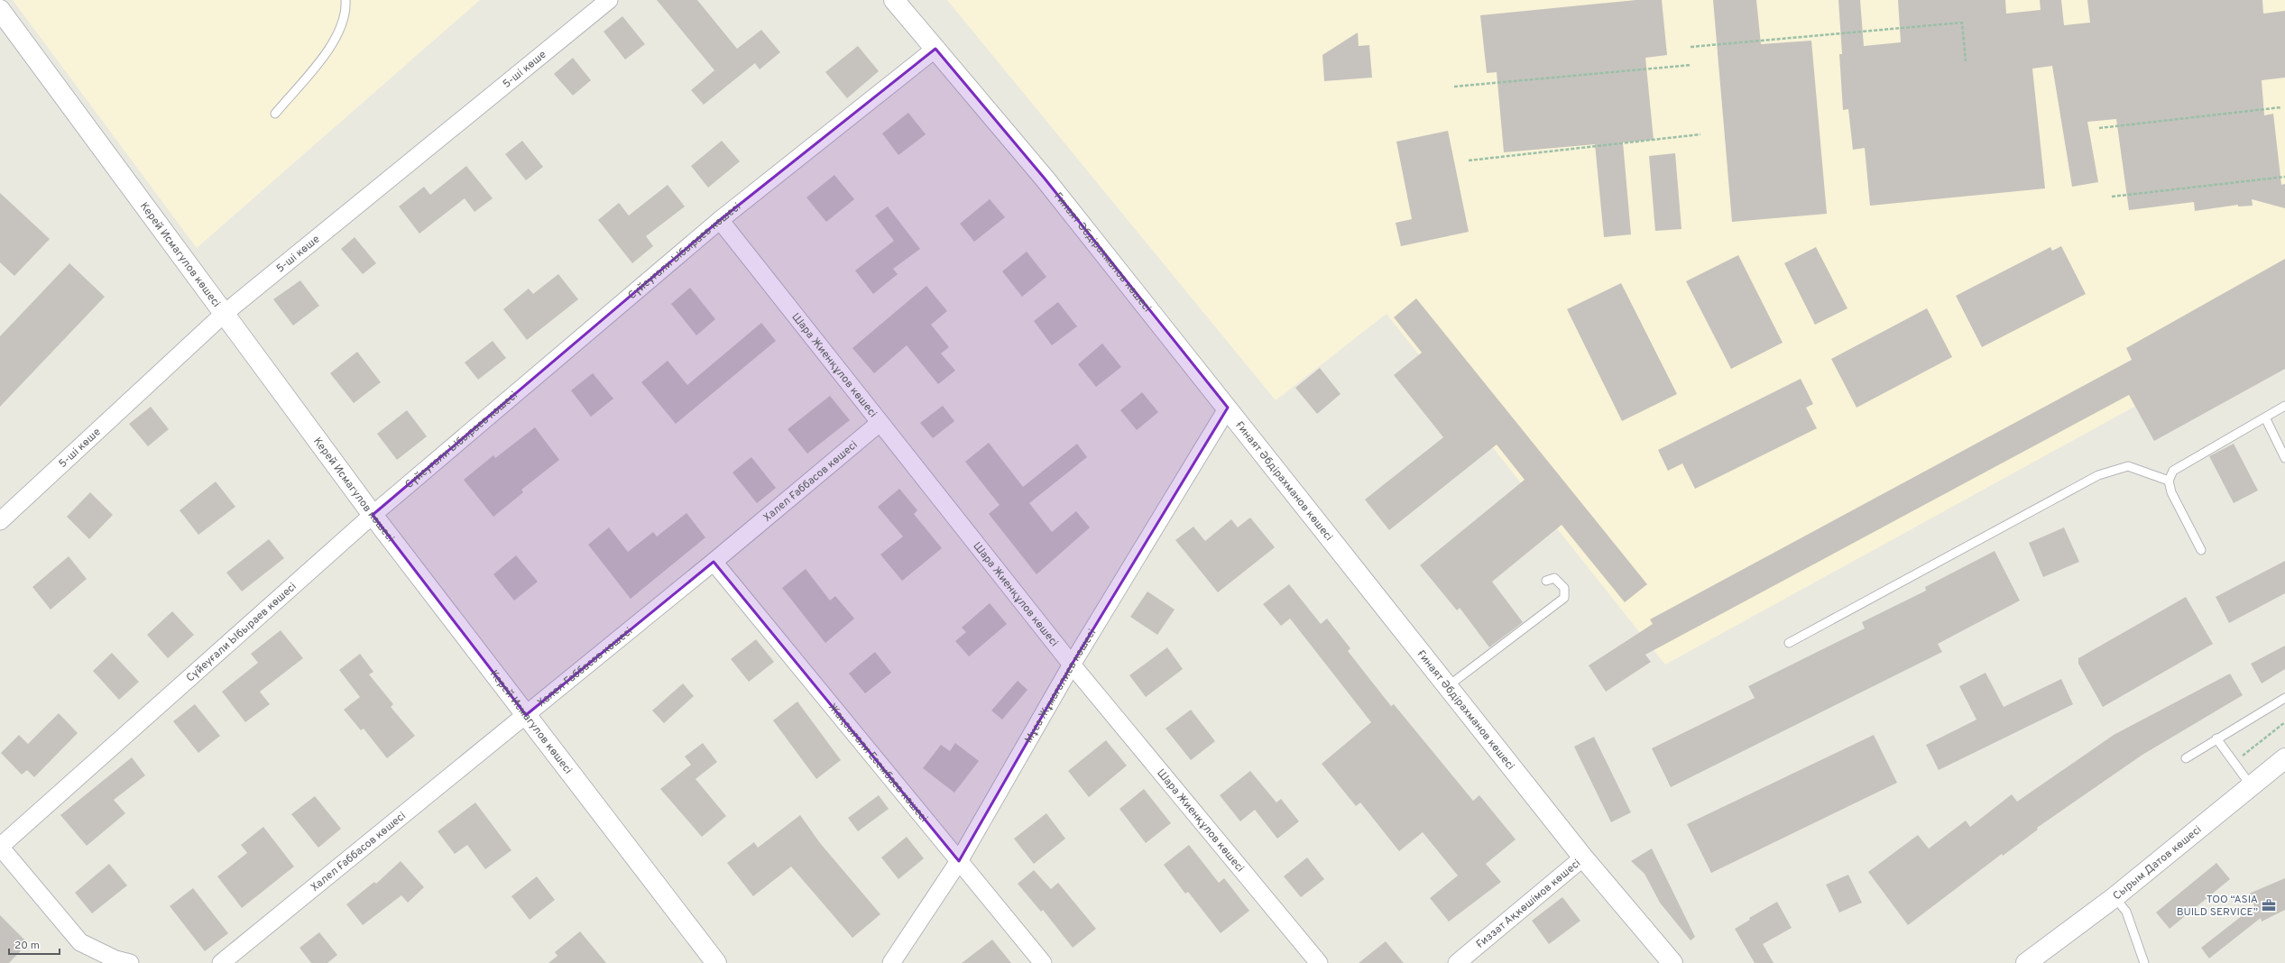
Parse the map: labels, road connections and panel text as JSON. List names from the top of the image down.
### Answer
{
  "streets": {
    "street": [
      "5-шi көше",
      "Сүйеуғали Ыбыраев көшесi",
      "Ғинаят Әбдірахманов көшесі",
      "Керей Исмагулов көшесі",
      "Шара Жиенқұлов көшесі",
      "Халел Ғаббасов көшесі",
      "Мұса Жұмағалиев көшесі",
      "Жақсығали Есембаев көшесi",
      "Сырым Датов көшесі",
      "Ғиззат Ақкөшімов көшесi"
    ]
  },
  "crossings": [
    ["5-шi көше", "Керей Исмагулов көшесі"],
    ["Сүйеуғали Ыбыраев көшесi", "Ғинаят Әбдірахманов көшесі"],
    ["Сүйеуғали Ыбыраев көшесi", "Керей Исмагулов көшесі"],
    ["Сүйеуғали Ыбыраев көшесi", "Шара Жиенқұлов көшесі"],
    ["Ғинаят Әбдірахманов көшесі", "Мұса Жұмағалиев көшесі"],
    ["Ғинаят Әбдірахманов көшесі", "Ғиззат Ақкөшімов көшесi"],
    ["Керей Исмагулов көшесі", "Халел Ғаббасов көшесі"],
    ["Шара Жиенқұлов көшесі", "Халел Ғаббасов көшесі"],
    ["Шара Жиенқұлов көшесі", "Мұса Жұмағалиев көшесі"],
    ["Халел Ғаббасов көшесі", "Жақсығали Есембаев көшесi"],
    ["Мұса Жұмағалиев көшесі", "Жақсығали Есембаев көшесi"]
  ],
  "places": {
    "office": ["TOO “ASIA BUILD SERVICE”"]
  },
  "scale_bar": "20 m"
}
